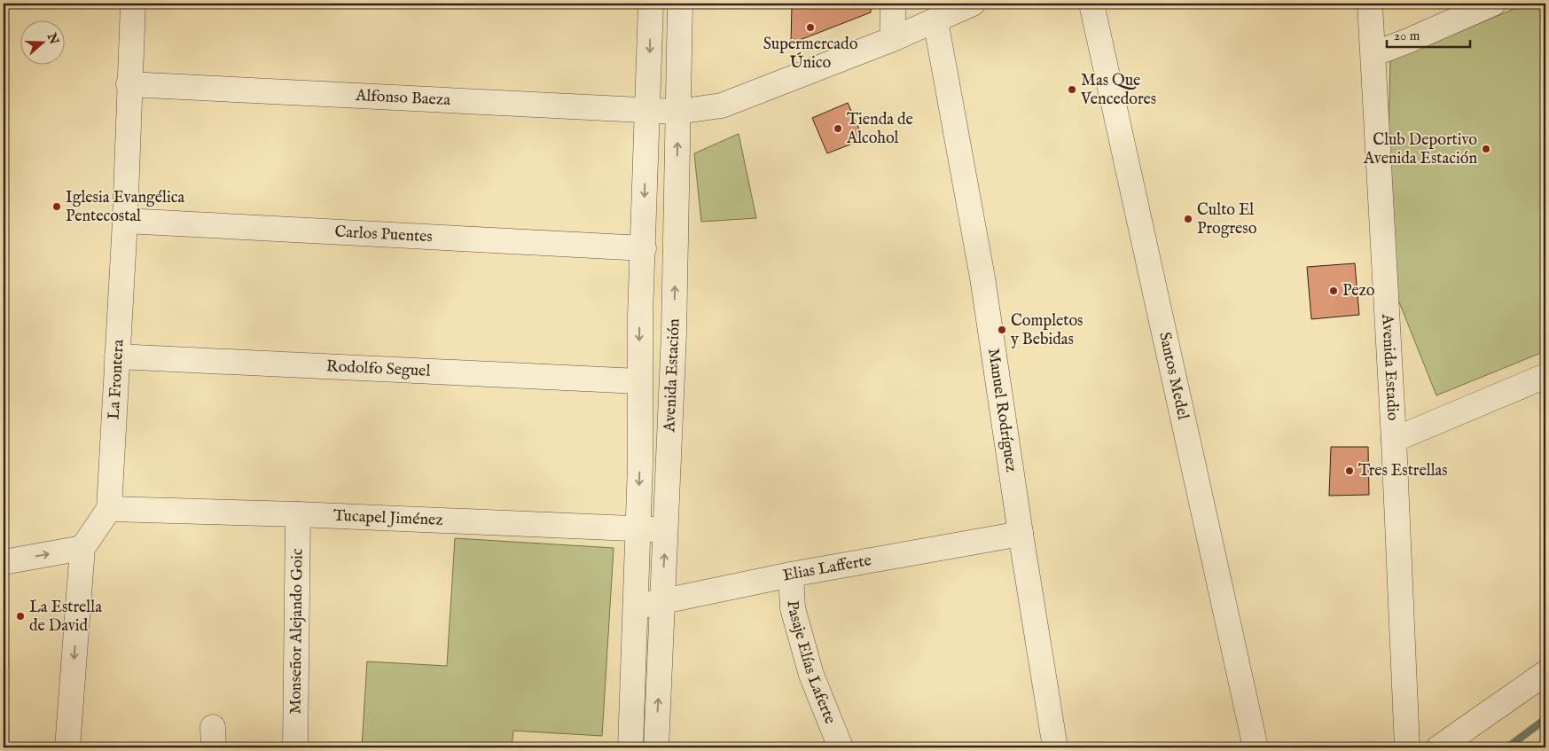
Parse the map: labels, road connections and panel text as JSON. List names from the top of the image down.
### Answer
{
  "streets": {
    "street": [
      "Alfonso Baeza",
      "Carlos Puentes",
      "Avenida Estadio",
      "Rodolfo Seguel",
      "Avenida Estación",
      "Santos Medel",
      "La Frontera",
      "Manuel Rodríguez",
      "Tucapel Jiménez",
      "Elias Lafferte",
      "Monseñor Alejando Goic",
      "Pasaje Elías Laferte"
    ]
  },
  "crossings": [
    ["Alfonso Baeza", "Avenida Estación"],
    ["Alfonso Baeza", "La Frontera"],
    ["Alfonso Baeza", "Manuel Rodríguez"],
    ["Carlos Puentes", "Avenida Estación"],
    ["Carlos Puentes", "La Frontera"],
    ["Rodolfo Seguel", "Avenida Estación"],
    ["Rodolfo Seguel", "La Frontera"],
    ["Avenida Estación", "Tucapel Jiménez"],
    ["Avenida Estación", "Elias Lafferte"],
    ["La Frontera", "Tucapel Jiménez"],
    ["Manuel Rodríguez", "Elias Lafferte"],
    ["Tucapel Jiménez", "Monseñor Alejando Goic"],
    ["Elias Lafferte", "Pasaje Elías Laferte"]
  ],
  "places": [
    "Supermercado Único",
    "Mas Que Vencedores",
    "Tienda de Alcohol",
    "Club Deportivo Avenida Estación",
    "Iglesia Evangélica Pentecostal",
    "Culto El Progreso",
    "Pezo",
    "Completos y Bebidas",
    "Tres Estrellas",
    "La Estrella de David"
  ],
  "scale_bar": "20 m",
  "north": "right"
}
